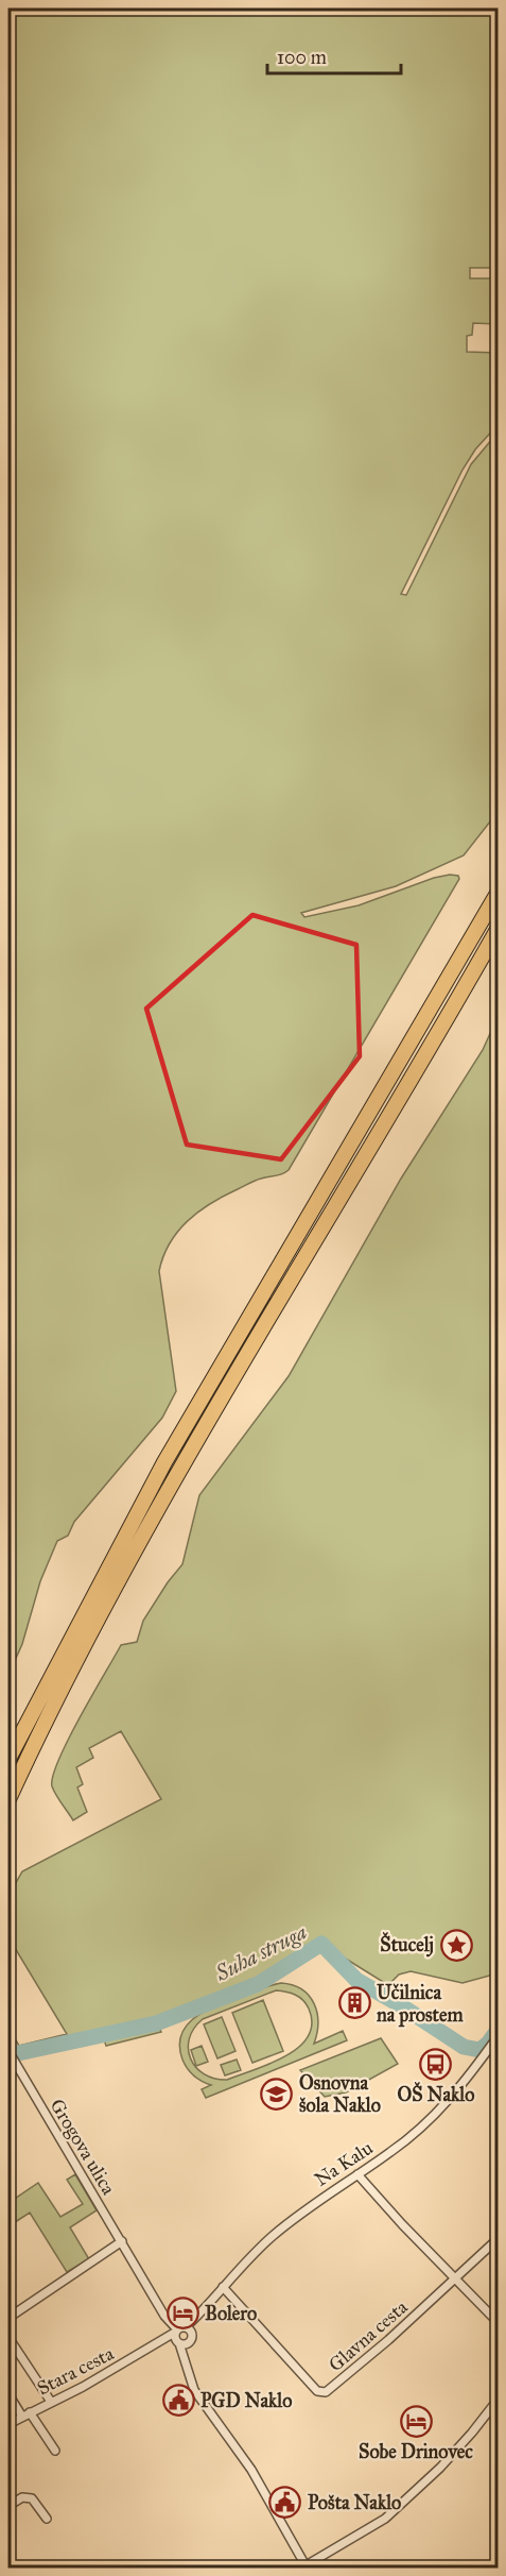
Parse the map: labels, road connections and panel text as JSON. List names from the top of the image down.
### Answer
{
  "streets": {
    "street": [
      "Grogova ulica",
      "Na Kalu",
      "Glavna cesta",
      "Stara cesta"
    ]
  },
  "crossings": [
    ["Grogova ulica", "Na Kalu"],
    ["Grogova ulica", "Stara cesta"],
    ["Na Kalu", "Glavna cesta"],
    ["Na Kalu", "Stara cesta"]
  ],
  "water": ["Suha struga"],
  "places": {
    "place": ["Štucelj"],
    "building": ["Učilnica na prostem"],
    "bus stop": ["OŠ Naklo"],
    "school or university": ["Osnovna šola Naklo"],
    "hotel": ["Bolero", "Sobe Drinovec"],
    "public building": ["PGD Naklo", "Pošta Naklo"]
  },
  "scale_bar": "100 m"
}
